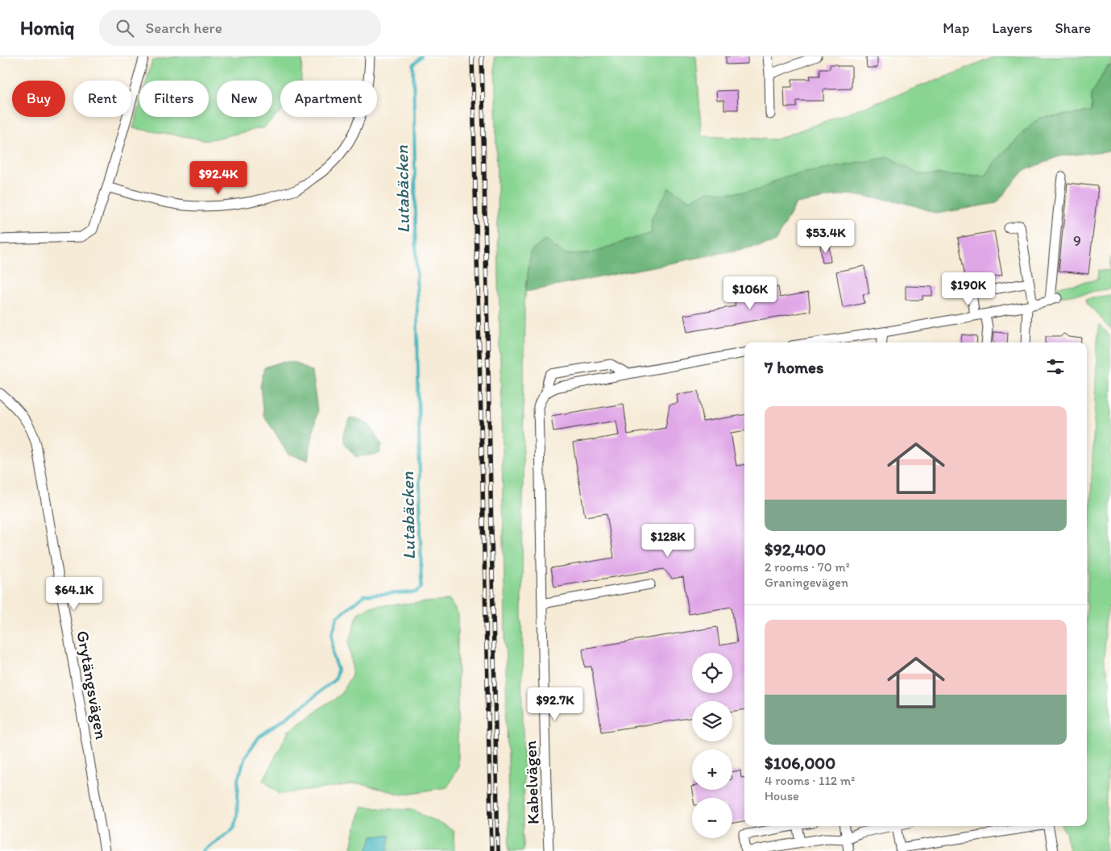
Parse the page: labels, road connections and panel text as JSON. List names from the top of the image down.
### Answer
{
  "streets": {
    "street": ["Grytängsvägen", "Kabelvägen"]
  },
  "water": ["Lutabäcken"],
  "house_numbers": ["9"],
  "page": {
    "header": "Homiq",
    "search": "Search here",
    "nav": ["Map", "Layers", "Share"],
    "chip": [
      "Buy",
      "Rent",
      "Filters",
      "New",
      "Apartment"
    ],
    "price": [
      "$92.4K",
      "$53.4K",
      "$190K",
      "$106K",
      "$128K",
      "$64.1K",
      "$92.7K"
    ],
    "heading": "7 homes",
    "list": [
      {
        "name": "$92,400",
        "note": "2 rooms · 70 m² · Graningevägen"
      },
      {
        "name": "$106,000",
        "note": "4 rooms · 112 m² · House"
      }
    ],
    "map_buttons": ["+", "−"]
  }
}
